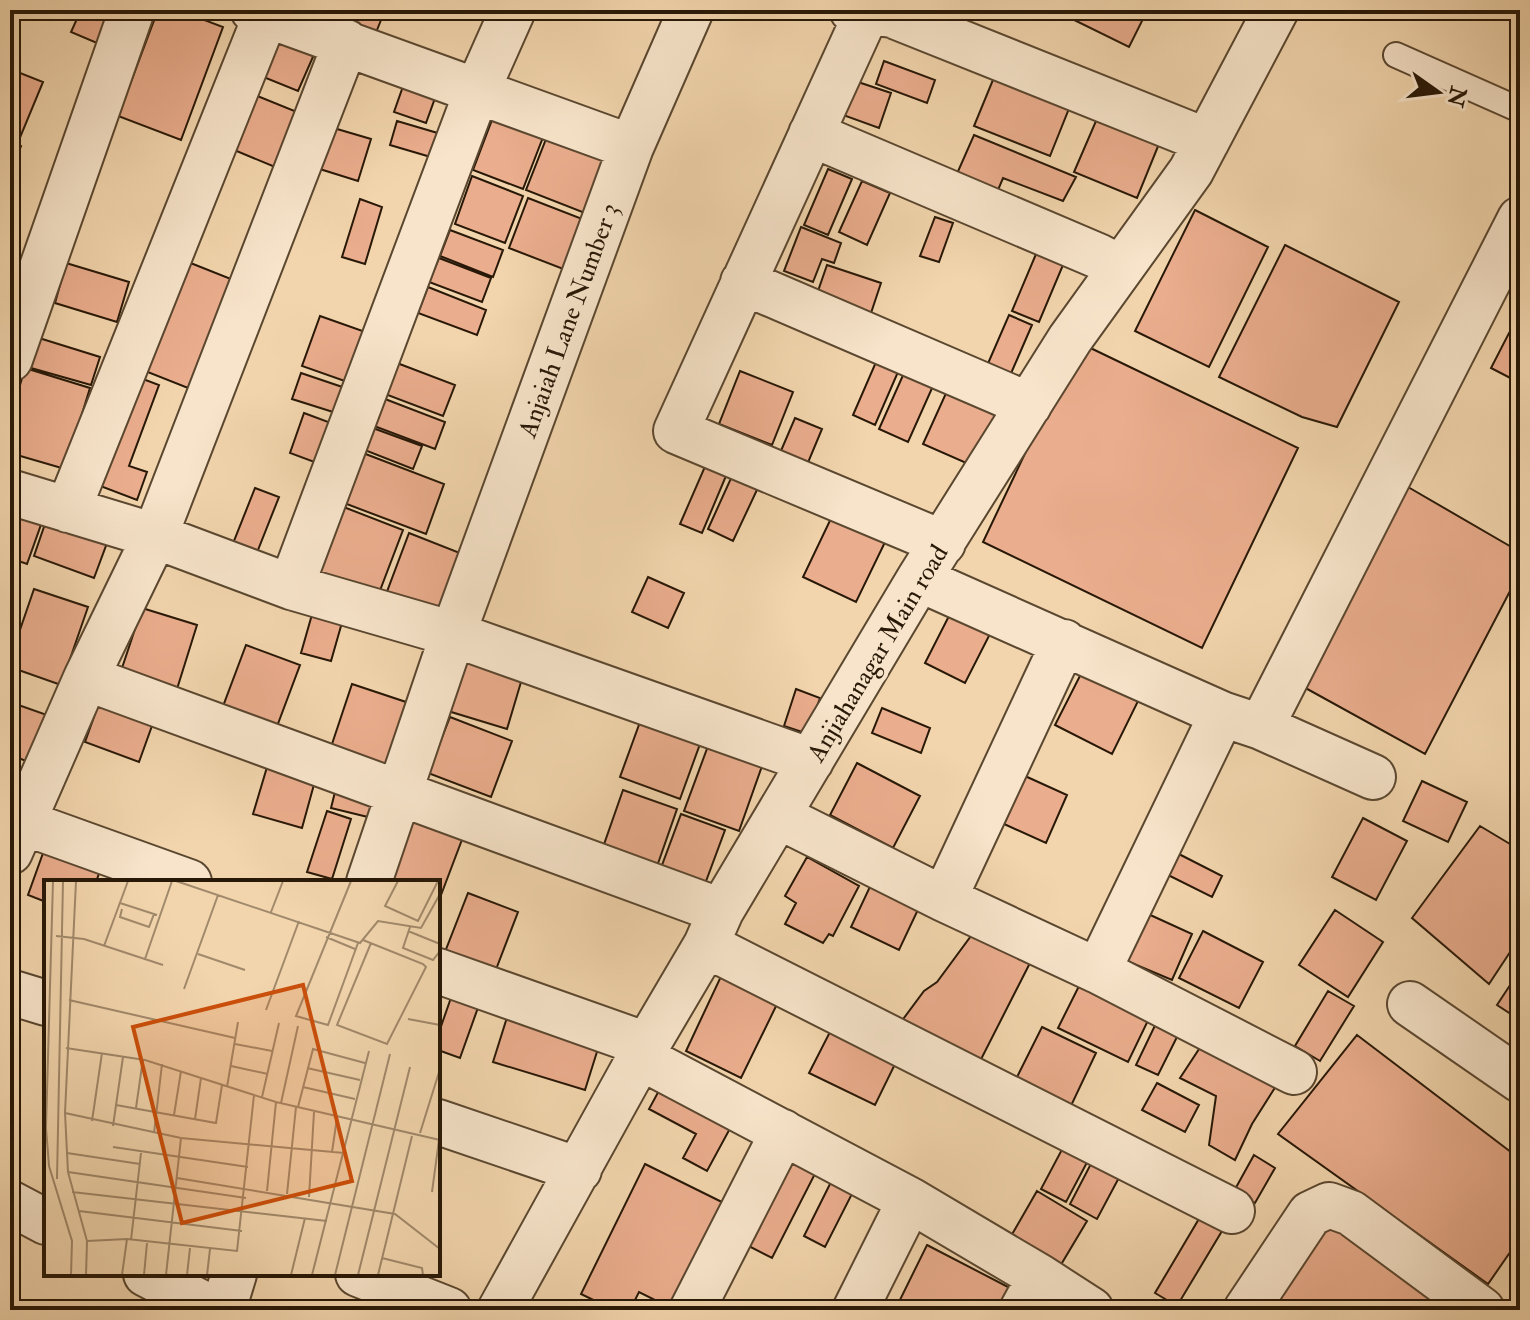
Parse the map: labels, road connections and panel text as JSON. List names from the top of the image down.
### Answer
{
  "streets": {
    "street": ["Anjaiah Lane Number 3", "Anjiahanagar Main road"]
  },
  "north": "right"
}
